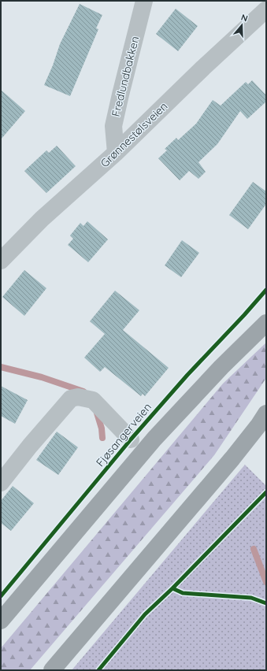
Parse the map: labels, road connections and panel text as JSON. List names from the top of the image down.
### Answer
{
  "streets": {
    "street": ["Fredlundbakken", "Grønnestølsveien", "Fjøsangerveien"]
  },
  "crossings": [
    ["Fredlundbakken", "Grønnestølsveien"]
  ],
  "north": "top"
}
